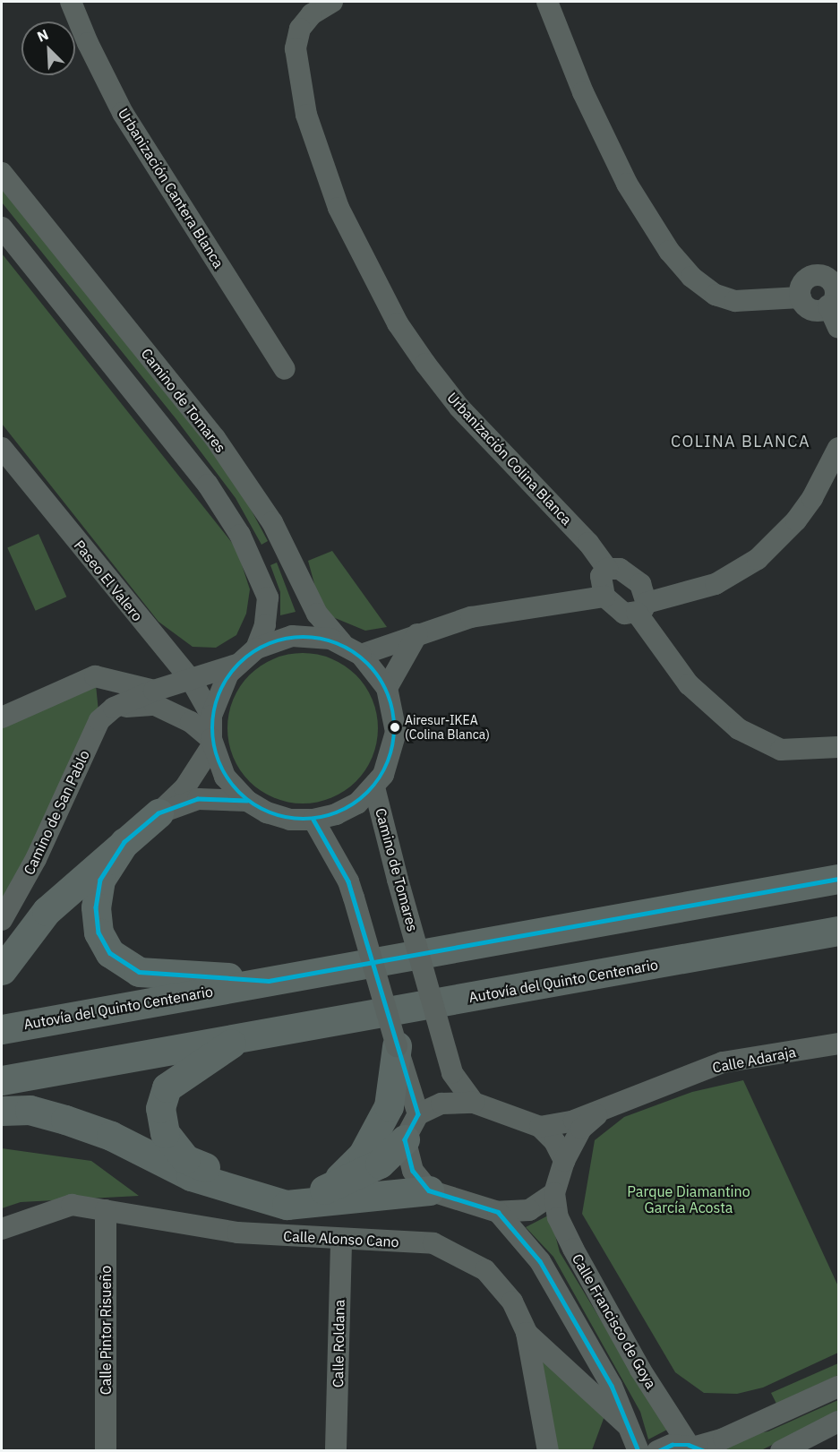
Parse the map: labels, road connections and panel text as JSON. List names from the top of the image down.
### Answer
{
  "streets": {
    "highway": ["Autovía del Quinto Centenario"],
    "street": [
      "Urbanización Cantera Blanca",
      "Camino de Tomares",
      "Urbanización Colina Blanca",
      "Paseo El Valero",
      "Camino de San Pablo",
      "Calle Adaraja",
      "Calle Alonso Cano",
      "Calle Francisco de Goya",
      "Calle Pintor Risueño",
      "Calle Roldana"
    ]
  },
  "crossings": [
    ["Camino de Tomares", "Paseo El Valero"],
    ["Camino de Tomares", "Camino de San Pablo"],
    ["Camino de Tomares", "Calle Adaraja"],
    ["Camino de Tomares", "Calle Francisco de Goya"],
    ["Paseo El Valero", "Camino de San Pablo"],
    ["Calle Adaraja", "Calle Francisco de Goya"],
    ["Calle Alonso Cano", "Calle Pintor Risueño"],
    ["Calle Alonso Cano", "Calle Roldana"]
  ],
  "districts": ["COLINA BLANCA"],
  "parks": ["Parque Diamantino García Acosta"],
  "places": ["Airesur-IKEA (Colina Blanca)"],
  "north": "top left"
}
